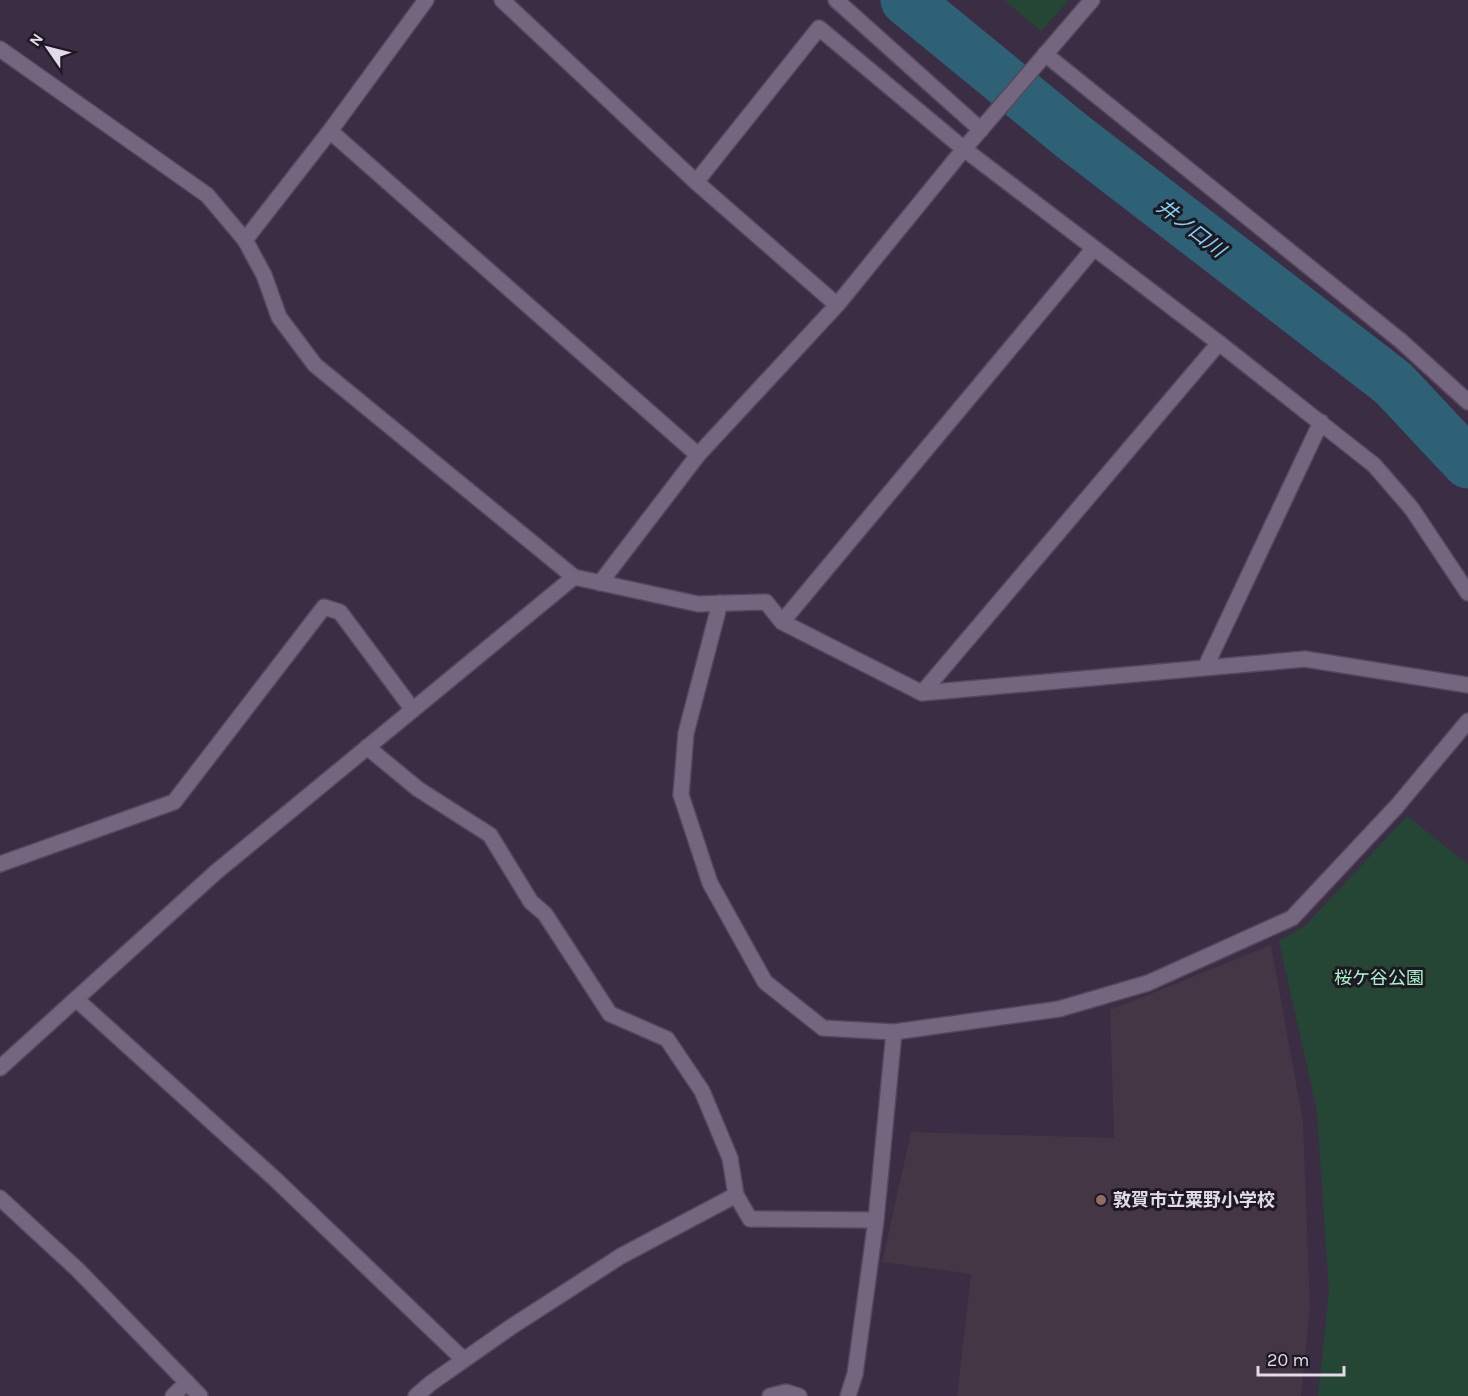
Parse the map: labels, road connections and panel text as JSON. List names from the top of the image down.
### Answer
{
  "water": ["井ノ口川"],
  "parks": ["桜ケ谷公園"],
  "places": ["敦賀市立粟野小学校"],
  "scale_bar": "20 m",
  "north": "top left"
}
